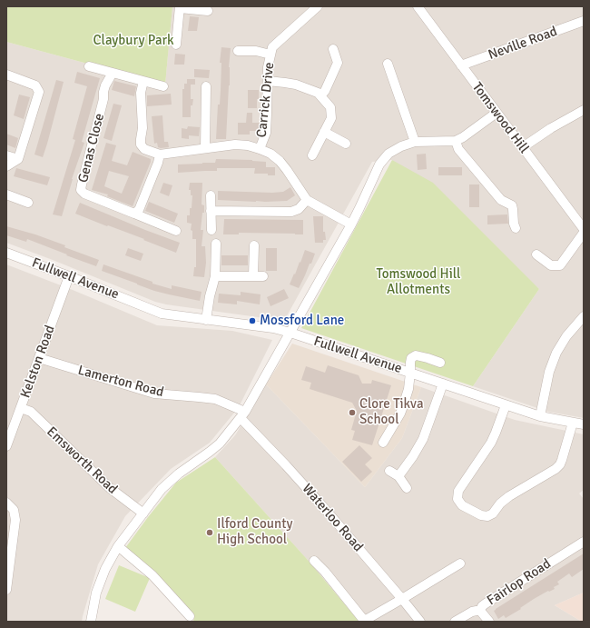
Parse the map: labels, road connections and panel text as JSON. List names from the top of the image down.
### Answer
{
  "streets": {
    "street": [
      "Neville Road",
      "Carrick Drive",
      "Tomswood Hill",
      "Genas Close",
      "Fullwell Avenue",
      "Kelston Road",
      "Lamerton Road",
      "Emsworth Road",
      "Waterloo Road",
      "Fairlop Road"
    ]
  },
  "crossings": [
    ["Neville Road", "Tomswood Hill"],
    ["Fullwell Avenue", "Kelston Road"],
    ["Kelston Road", "Lamerton Road"],
    ["Kelston Road", "Emsworth Road"],
    ["Lamerton Road", "Waterloo Road"]
  ],
  "parks": ["Claybury Park", "Tomswood Hill Allotments"],
  "places": ["Mossford Lane", "Clore Tikva School", "Ilford County High School"]
}
